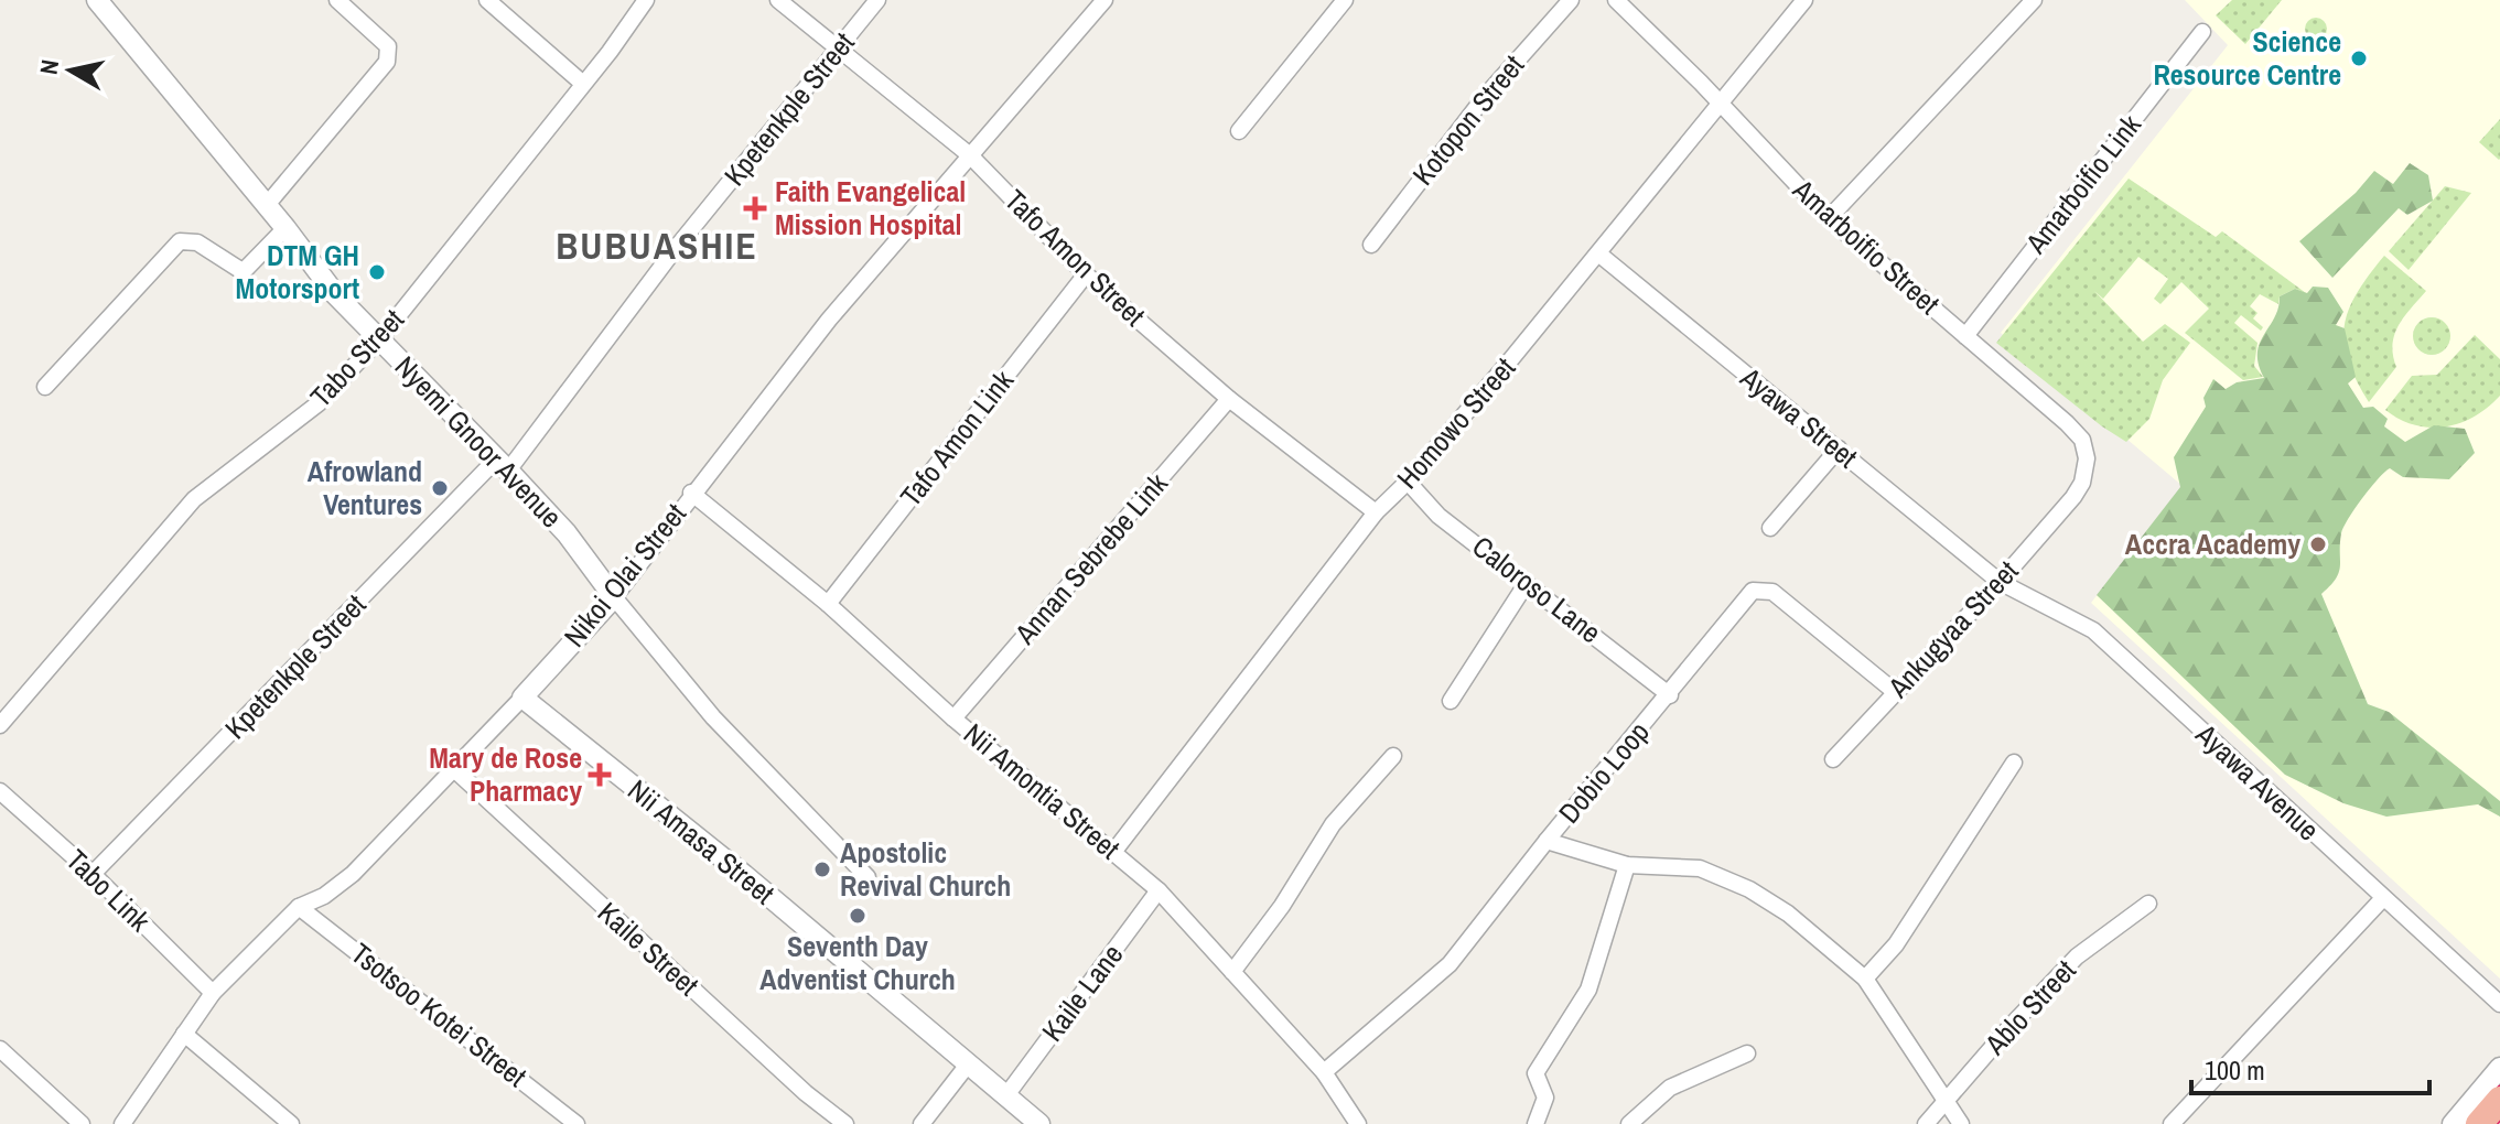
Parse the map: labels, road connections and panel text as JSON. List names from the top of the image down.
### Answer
{
  "streets": {
    "street": [
      "Kpetenkple Street",
      "Kotopon Street",
      "Amarboifio Link",
      "Amarboifio Street",
      "Tafo Amon Street",
      "Tabo Street",
      "Ayawa Street",
      "Homowo Street",
      "Tafo Amon Link",
      "Nyemi Gnoor Avenue",
      "Annan Sebrebe Link",
      "Nikoi Olai Street",
      "Caloroso Lane",
      "Ankugyaa Street",
      "Dobio Loop",
      "Ayawa Avenue",
      "Nii Amontia Street",
      "Nii Amasa Street",
      "Tabo Link",
      "Kaile Street",
      "Kaile Lane",
      "Ablo Street",
      "Tsotsoo Kotei Street"
    ]
  },
  "crossings": [
    ["Kpetenkple Street", "Tafo Amon Street"],
    ["Kpetenkple Street", "Nyemi Gnoor Avenue"],
    ["Kpetenkple Street", "Tabo Link"],
    ["Amarboifio Link", "Amarboifio Street"],
    ["Amarboifio Street", "Homowo Street"],
    ["Amarboifio Street", "Ankugyaa Street"],
    ["Tafo Amon Street", "Homowo Street"],
    ["Tafo Amon Street", "Tafo Amon Link"],
    ["Tafo Amon Street", "Annan Sebrebe Link"],
    ["Tafo Amon Street", "Nikoi Olai Street"],
    ["Tabo Street", "Nyemi Gnoor Avenue"],
    ["Ayawa Street", "Homowo Street"],
    ["Ayawa Street", "Ankugyaa Street"],
    ["Ayawa Street", "Ayawa Avenue"],
    ["Homowo Street", "Caloroso Lane"],
    ["Homowo Street", "Nii Amontia Street"],
    ["Tafo Amon Link", "Nii Amontia Street"],
    ["Nyemi Gnoor Avenue", "Nikoi Olai Street"],
    ["Annan Sebrebe Link", "Nii Amontia Street"],
    ["Nikoi Olai Street", "Nii Amontia Street"],
    ["Nikoi Olai Street", "Nii Amasa Street"],
    ["Nikoi Olai Street", "Tabo Link"],
    ["Nikoi Olai Street", "Kaile Street"],
    ["Nikoi Olai Street", "Tsotsoo Kotei Street"],
    ["Caloroso Lane", "Dobio Loop"],
    ["Ankugyaa Street", "Dobio Loop"],
    ["Ankugyaa Street", "Ayawa Avenue"],
    ["Dobio Loop", "Nii Amontia Street"],
    ["Nii Amontia Street", "Kaile Lane"],
    ["Nii Amasa Street", "Kaile Lane"]
  ],
  "districts": ["BUBUASHIE"],
  "places": {
    "other": [
      "Science Resource Centre",
      "DTM GH Motorsport",
      "Afrowland Ventures",
      "Accra Academy",
      "Apostolic Revival Church",
      "Seventh Day Adventist Church"
    ],
    "health": ["Faith Evangelical Mission Hospital", "Mary de Rose Pharmacy"]
  },
  "scale_bar": "100 m",
  "north": "left"
}
